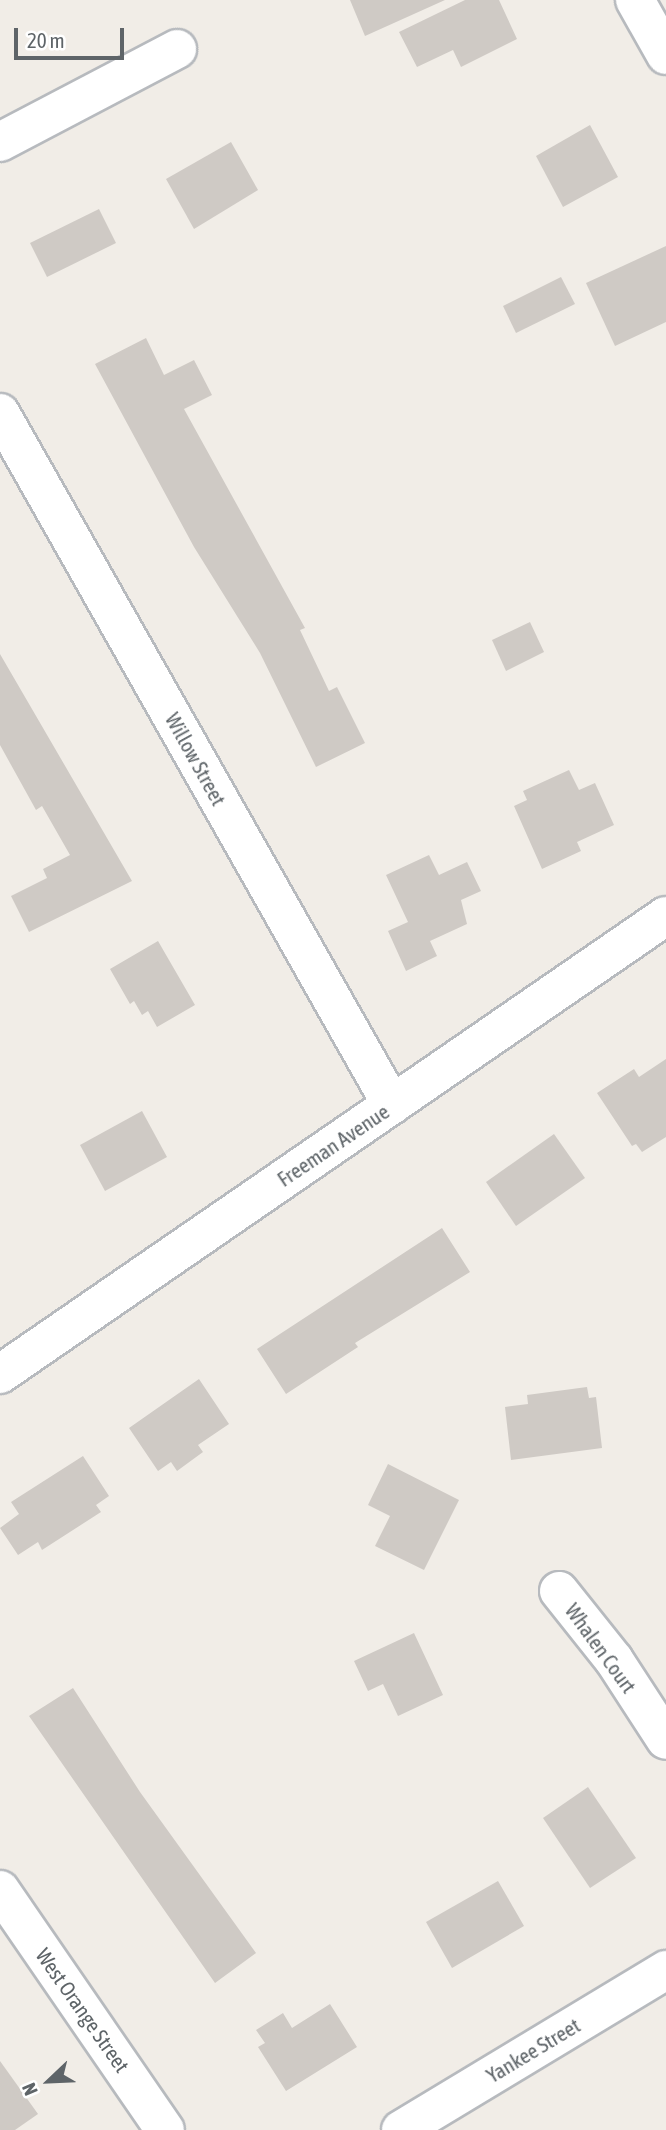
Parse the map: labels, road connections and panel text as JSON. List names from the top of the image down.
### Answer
{
  "streets": {
    "street": [
      "Willow Street",
      "Freeman Avenue",
      "Whalen Court",
      "West Orange Street",
      "Yankee Street"
    ]
  },
  "crossings": [
    ["Willow Street", "Freeman Avenue"]
  ],
  "scale_bar": "20 m",
  "north": "bottom left"
}
